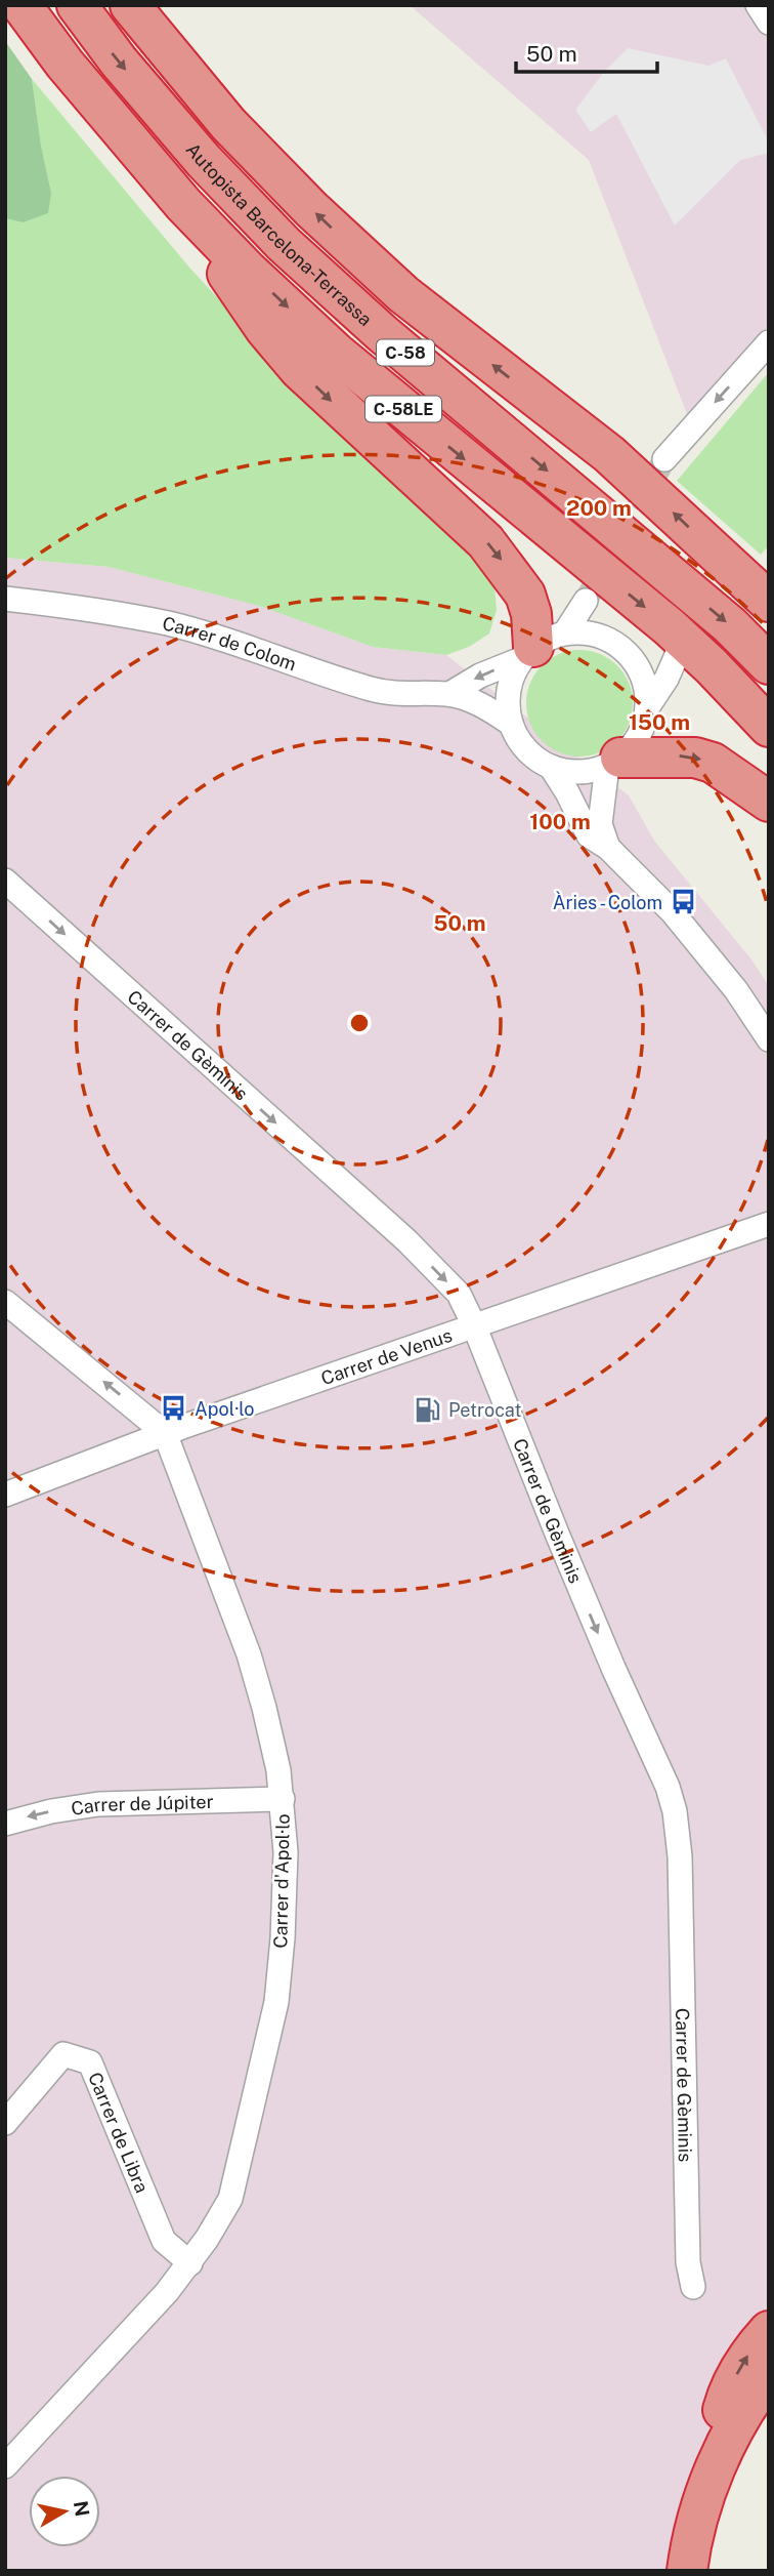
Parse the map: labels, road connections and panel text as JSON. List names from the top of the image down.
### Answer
{
  "streets": {
    "highway": ["Autopista Barcelona-Terrassa", "C-58", "C-58LE"],
    "street": [
      "Carrer de Colom",
      "Carrer de Gèminis",
      "Carrer de Venus",
      "Carrer de Júpiter",
      "Carrer d'Apol·lo",
      "Carrer de Libra"
    ]
  },
  "crossings": [
    ["Carrer de Gèminis", "Carrer de Venus"],
    ["Carrer de Venus", "Carrer d'Apol·lo"],
    ["Carrer de Júpiter", "Carrer d'Apol·lo"],
    ["Carrer d'Apol·lo", "Carrer de Libra"]
  ],
  "one_way": ["Carrer de Gèminis", "Carrer de Júpiter"],
  "places": {
    "bus stop": ["Àries - Colom", "Apol·lo"],
    "fuel station": ["Petrocat"]
  },
  "scale_bar": "50 m",
  "north": "right",
  "rings": [
    "200 m",
    "150 m",
    "100 m",
    "50 m"
  ]
}
